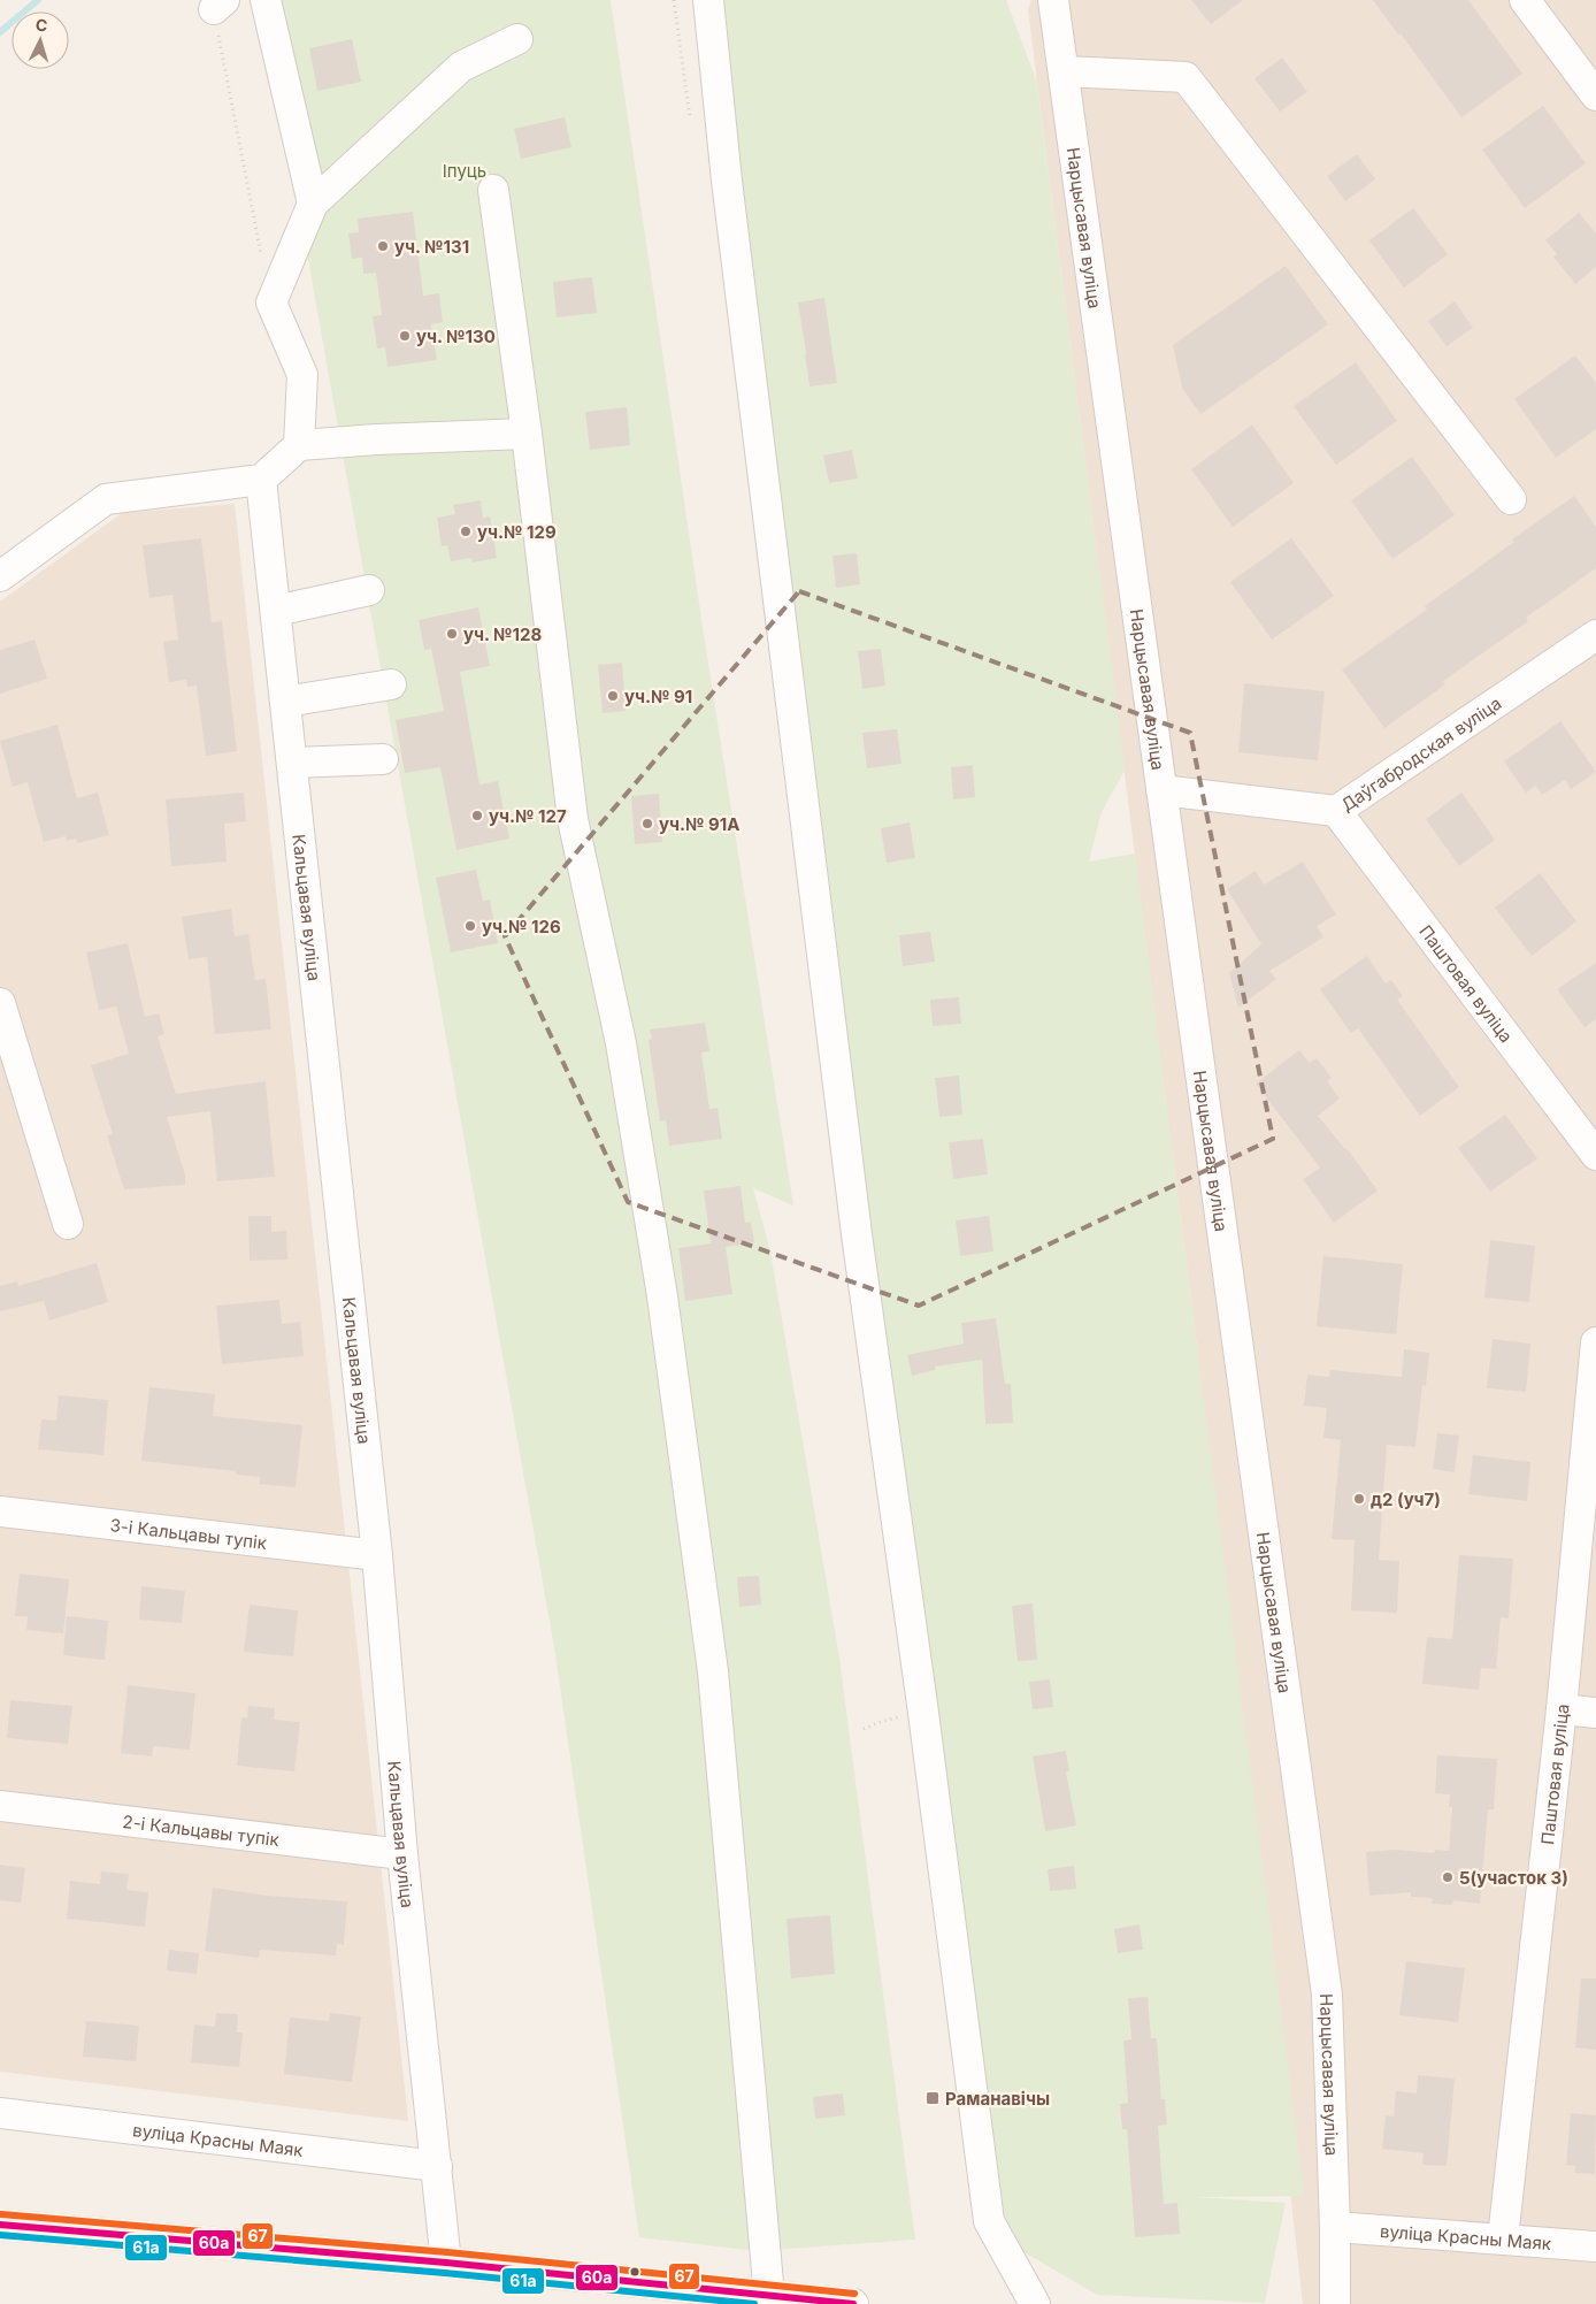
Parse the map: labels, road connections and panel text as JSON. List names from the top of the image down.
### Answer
{
  "streets": {
    "street": [
      "Нарцысавая вуліца",
      "Даўгабродская вуліца",
      "Кальцавая вуліца",
      "Паштовая вуліца",
      "3-і Кальцавы тупік",
      "2-і Кальцавы тупік",
      "вуліца Красны Маяк"
    ]
  },
  "crossings": [
    ["Нарцысавая вуліца", "Даўгабродская вуліца"],
    ["Нарцысавая вуліца", "вуліца Красны Маяк"],
    ["Даўгабродская вуліца", "Паштовая вуліца"],
    ["Кальцавая вуліца", "3-і Кальцавы тупік"],
    ["Кальцавая вуліца", "2-і Кальцавы тупік"],
    ["Кальцавая вуліца", "вуліца Красны Маяк"],
    ["Паштовая вуліца", "вуліца Красны Маяк"]
  ],
  "parks": ["Іпуць"],
  "places": {
    "other": [
      "уч. №131",
      "уч. №130",
      "уч.№ 129",
      "уч. №128",
      "уч.№ 91",
      "уч.№ 127",
      "уч.№ 91А",
      "уч.№ 126",
      "д2 (уч7)",
      "5(участок 3)"
    ],
    "transit": ["Раманавічы"]
  },
  "lines": ["transit line 67", "transit line 60а", "transit line 61а"],
  "north": "top"
}
